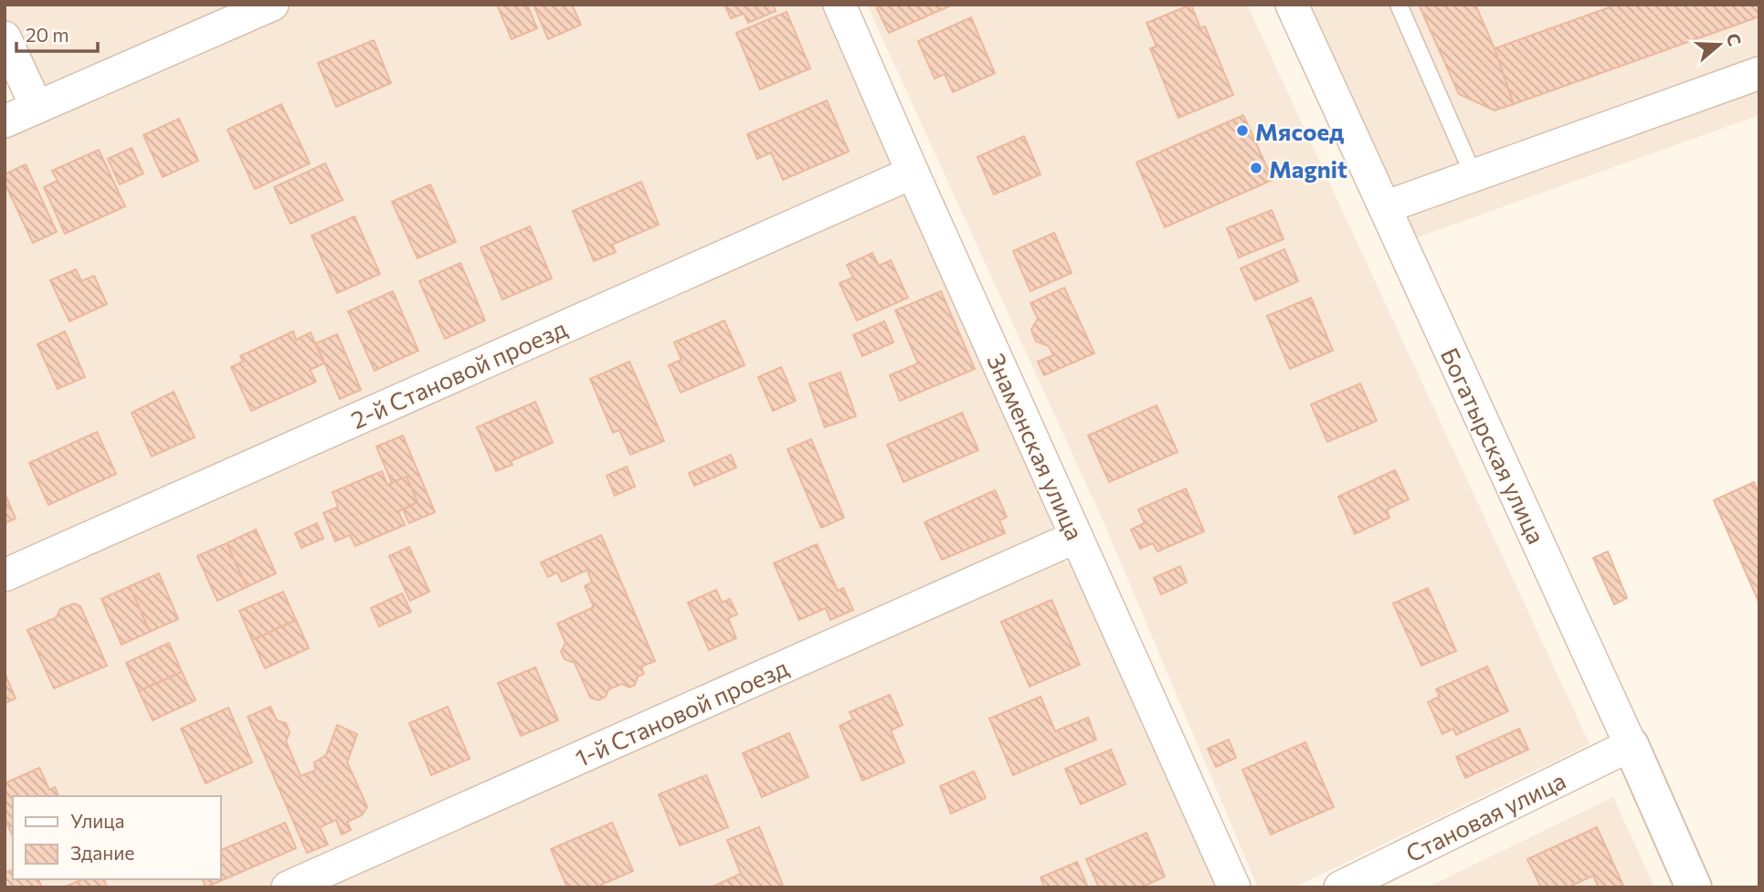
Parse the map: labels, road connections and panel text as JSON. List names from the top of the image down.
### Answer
{
  "streets": {
    "street": [
      "2-й Становой проезд",
      "Богатырская улица",
      "Знаменская улица",
      "1-й Становой проезд",
      "Становая улица"
    ]
  },
  "crossings": [
    ["2-й Становой проезд", "Знаменская улица"],
    ["Богатырская улица", "Становая улица"],
    ["Знаменская улица", "1-й Становой проезд"]
  ],
  "places": ["Мясоед", "Magnit"],
  "legend": ["Улица", "Здание"],
  "scale_bar": "20 m",
  "north": "right"
}
